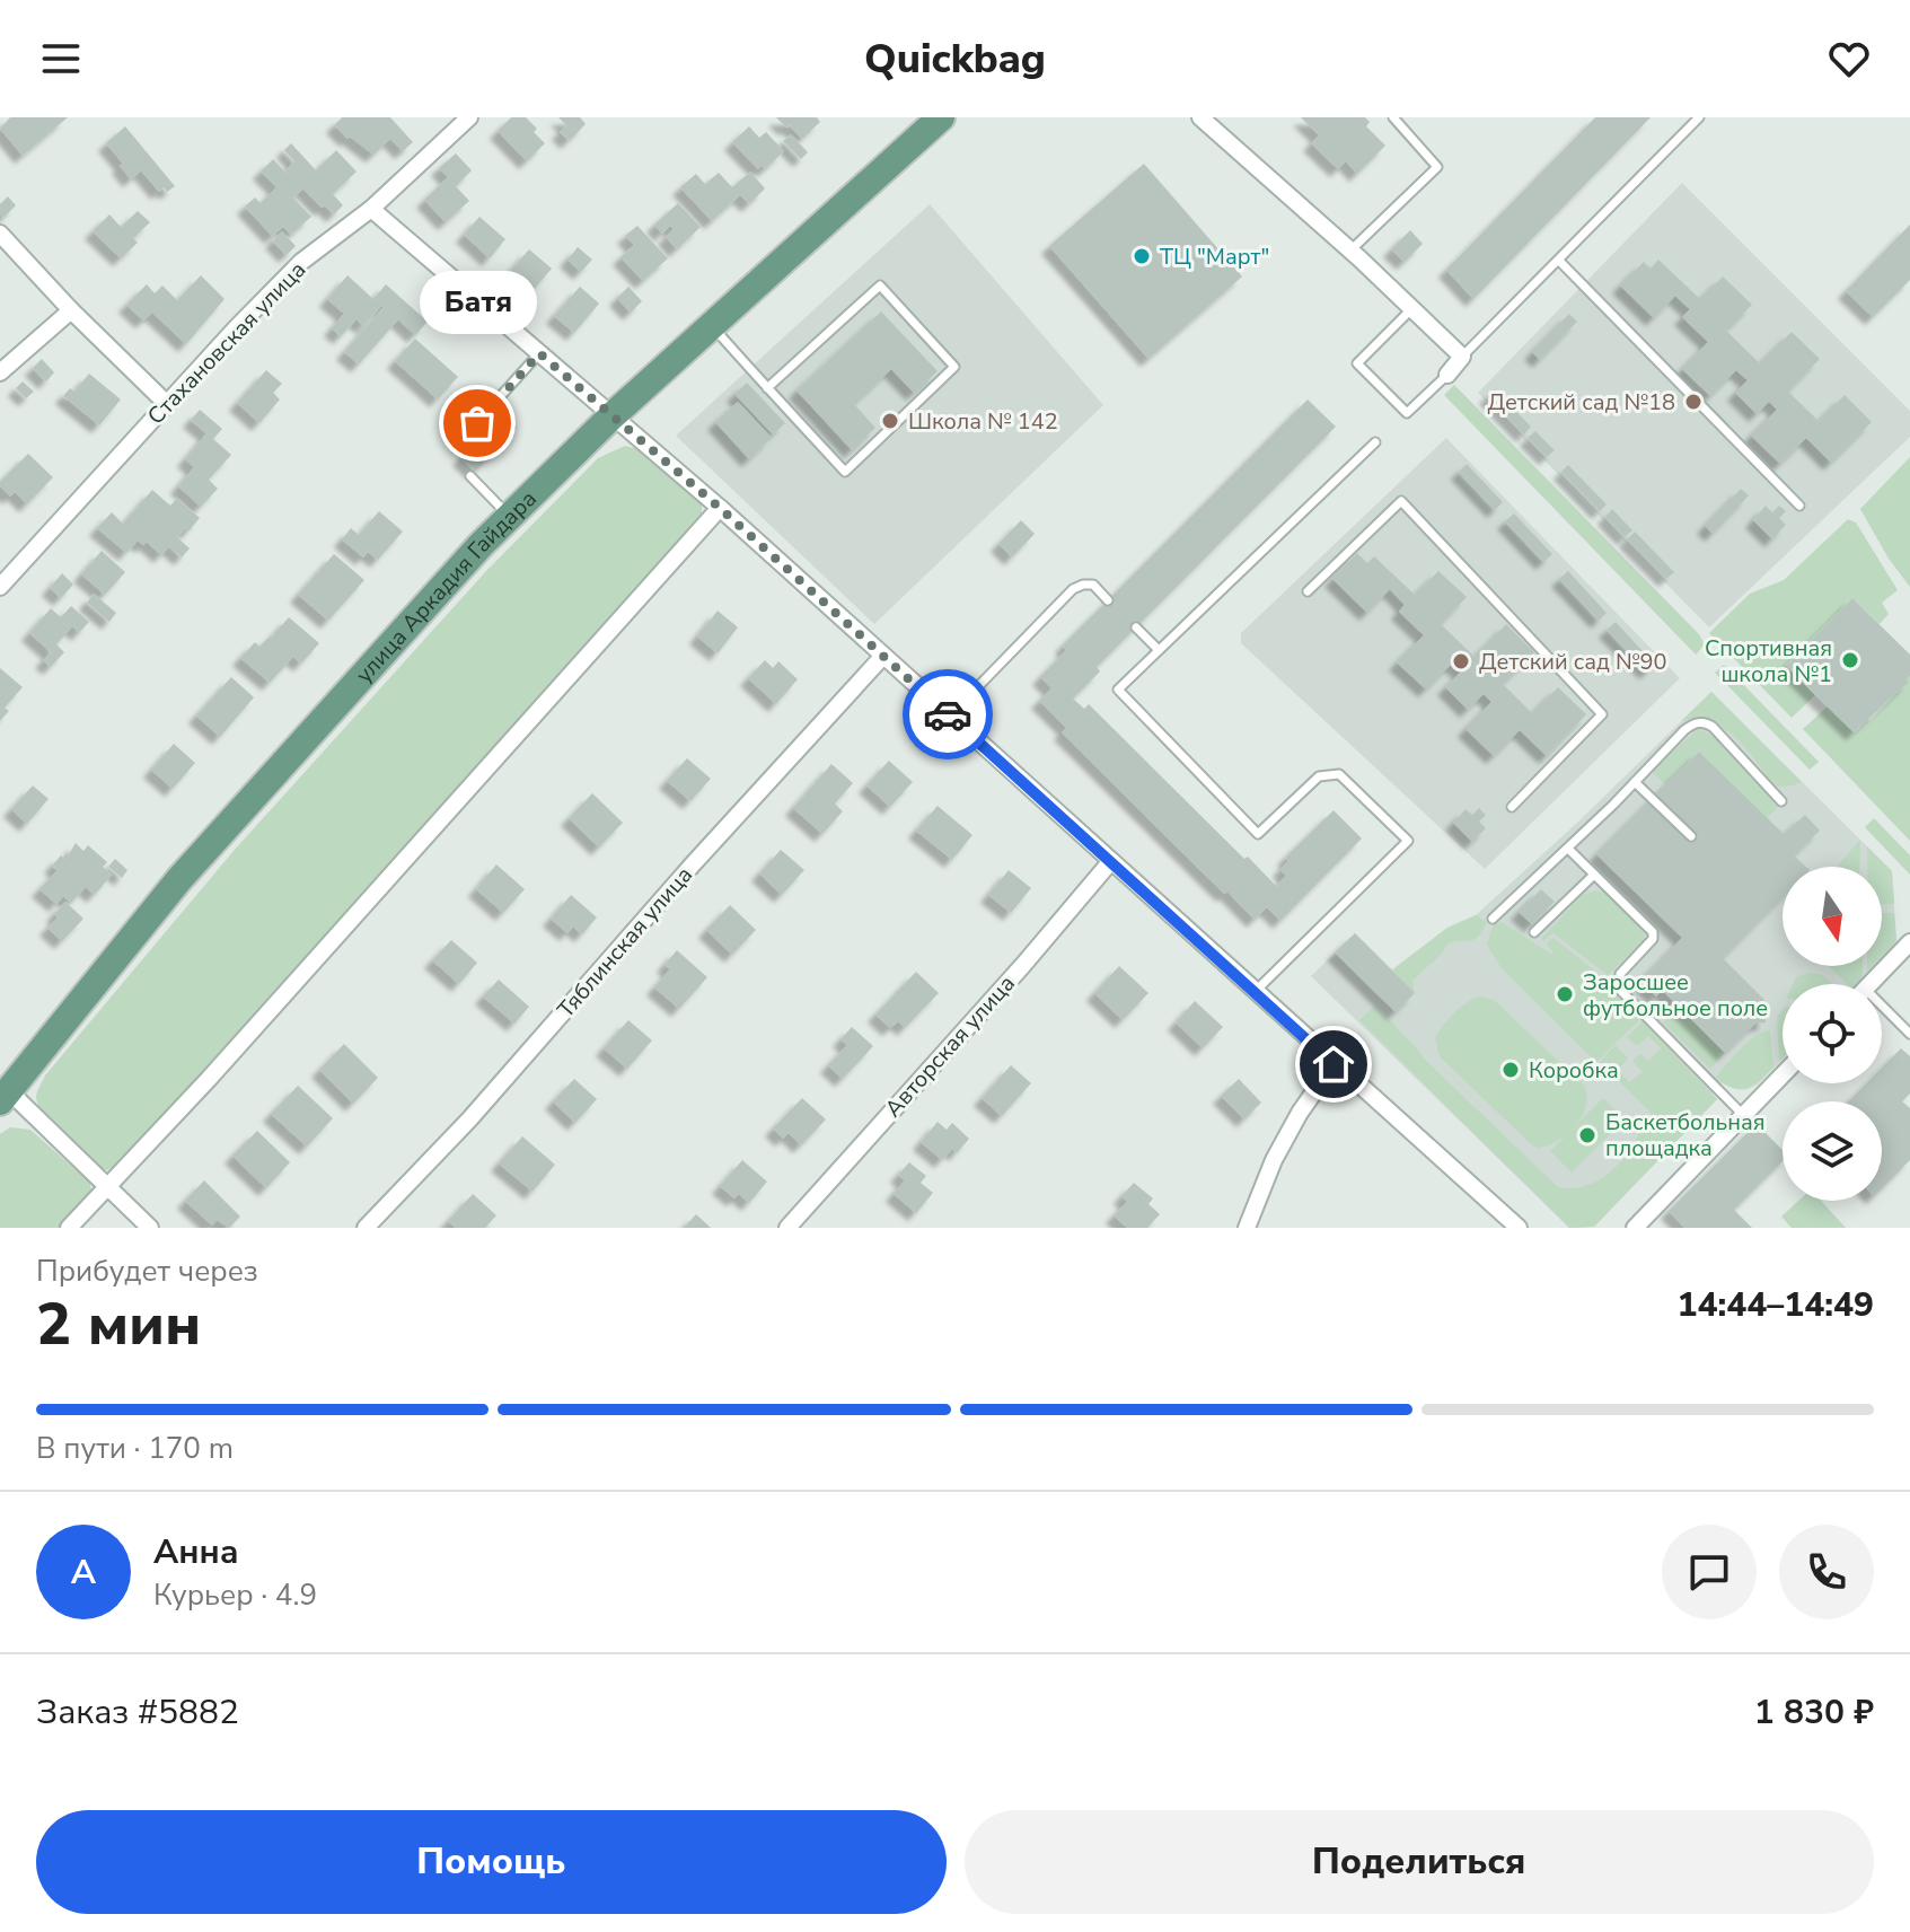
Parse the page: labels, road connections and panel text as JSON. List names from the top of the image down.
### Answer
{
  "streets": {
    "main road": ["улица Аркадия Гайдара"],
    "street": ["Стахановская улица", "Тяблинская улица", "Авторская улица"]
  },
  "places": [
    "ТЦ \"Март\"",
    "Детский сад №18",
    "Школа № 142",
    "Батя",
    "Спортивная школа №1",
    "Детский сад №90",
    "Заросшее футбольное поле",
    "Коробка",
    "Баскетбольная площадка"
  ],
  "north": "bottom",
  "page": {
    "header": "Quickbag",
    "bubble": "Батя",
    "heading": ["2 мин", "Прибудет через", "14:44–14:49"],
    "panel": [
      "Анна",
      "Курьер · 4.9",
      "Заказ #5882",
      "1 830 ₽"
    ],
    "bar": "В пути · 170 m",
    "round": "А",
    "buttons": ["Помощь", "Поделиться"]
  }
}
